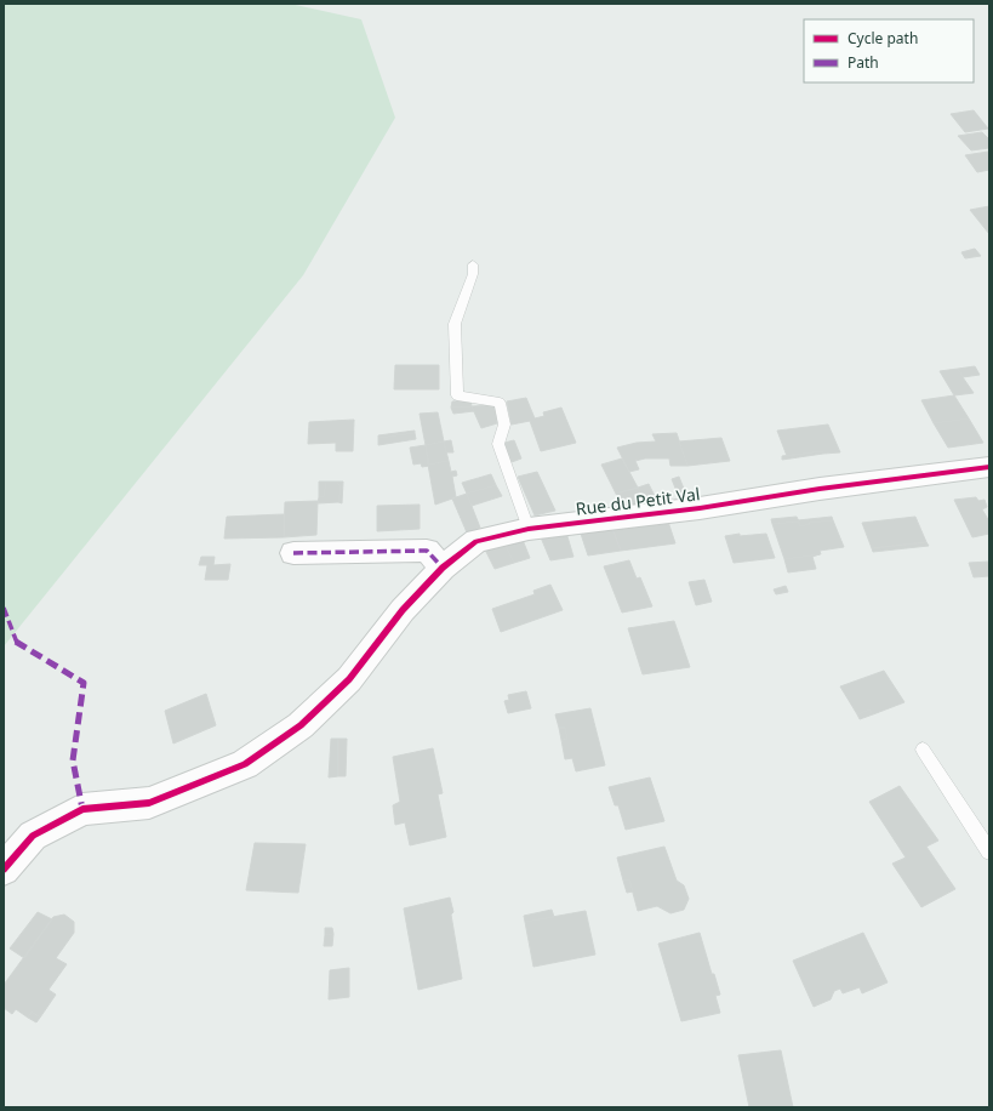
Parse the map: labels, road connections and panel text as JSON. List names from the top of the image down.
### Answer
{
  "streets": {
    "street": ["Rue du Petit Val"]
  },
  "legend": ["Cycle path", "Path"]
}
